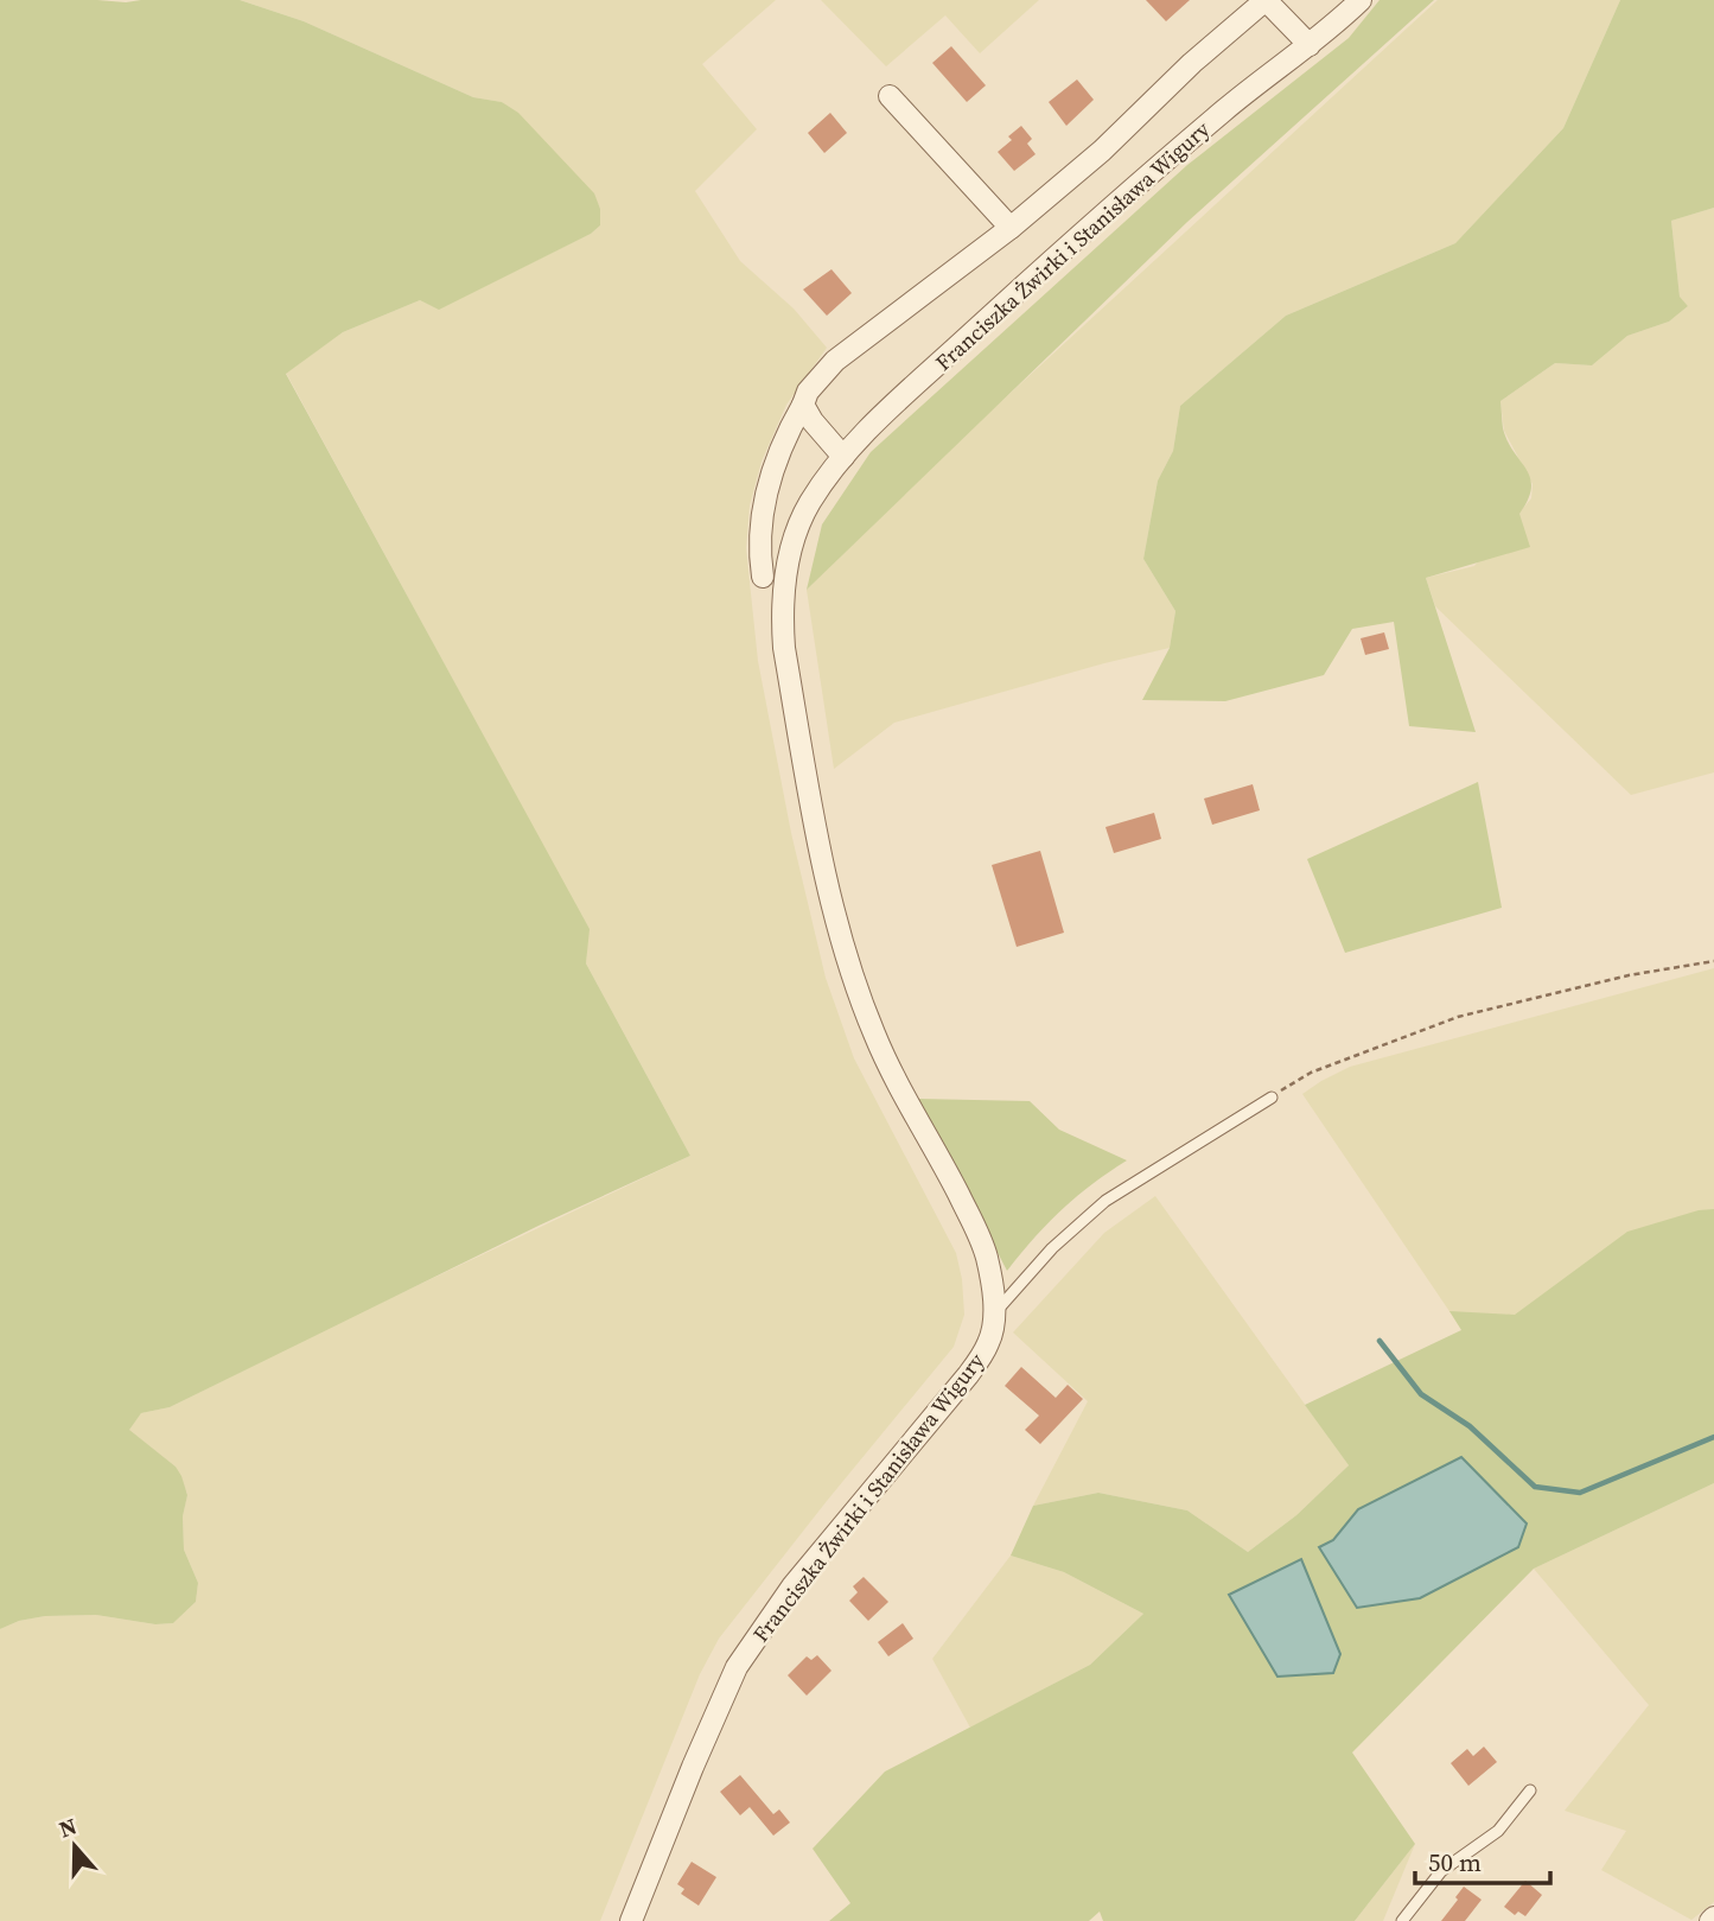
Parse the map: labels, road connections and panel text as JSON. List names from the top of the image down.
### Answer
{
  "streets": {
    "street": ["Franciszka Żwirki i Stanisława Wigury"]
  },
  "scale_bar": "50 m",
  "north": "top"
}
